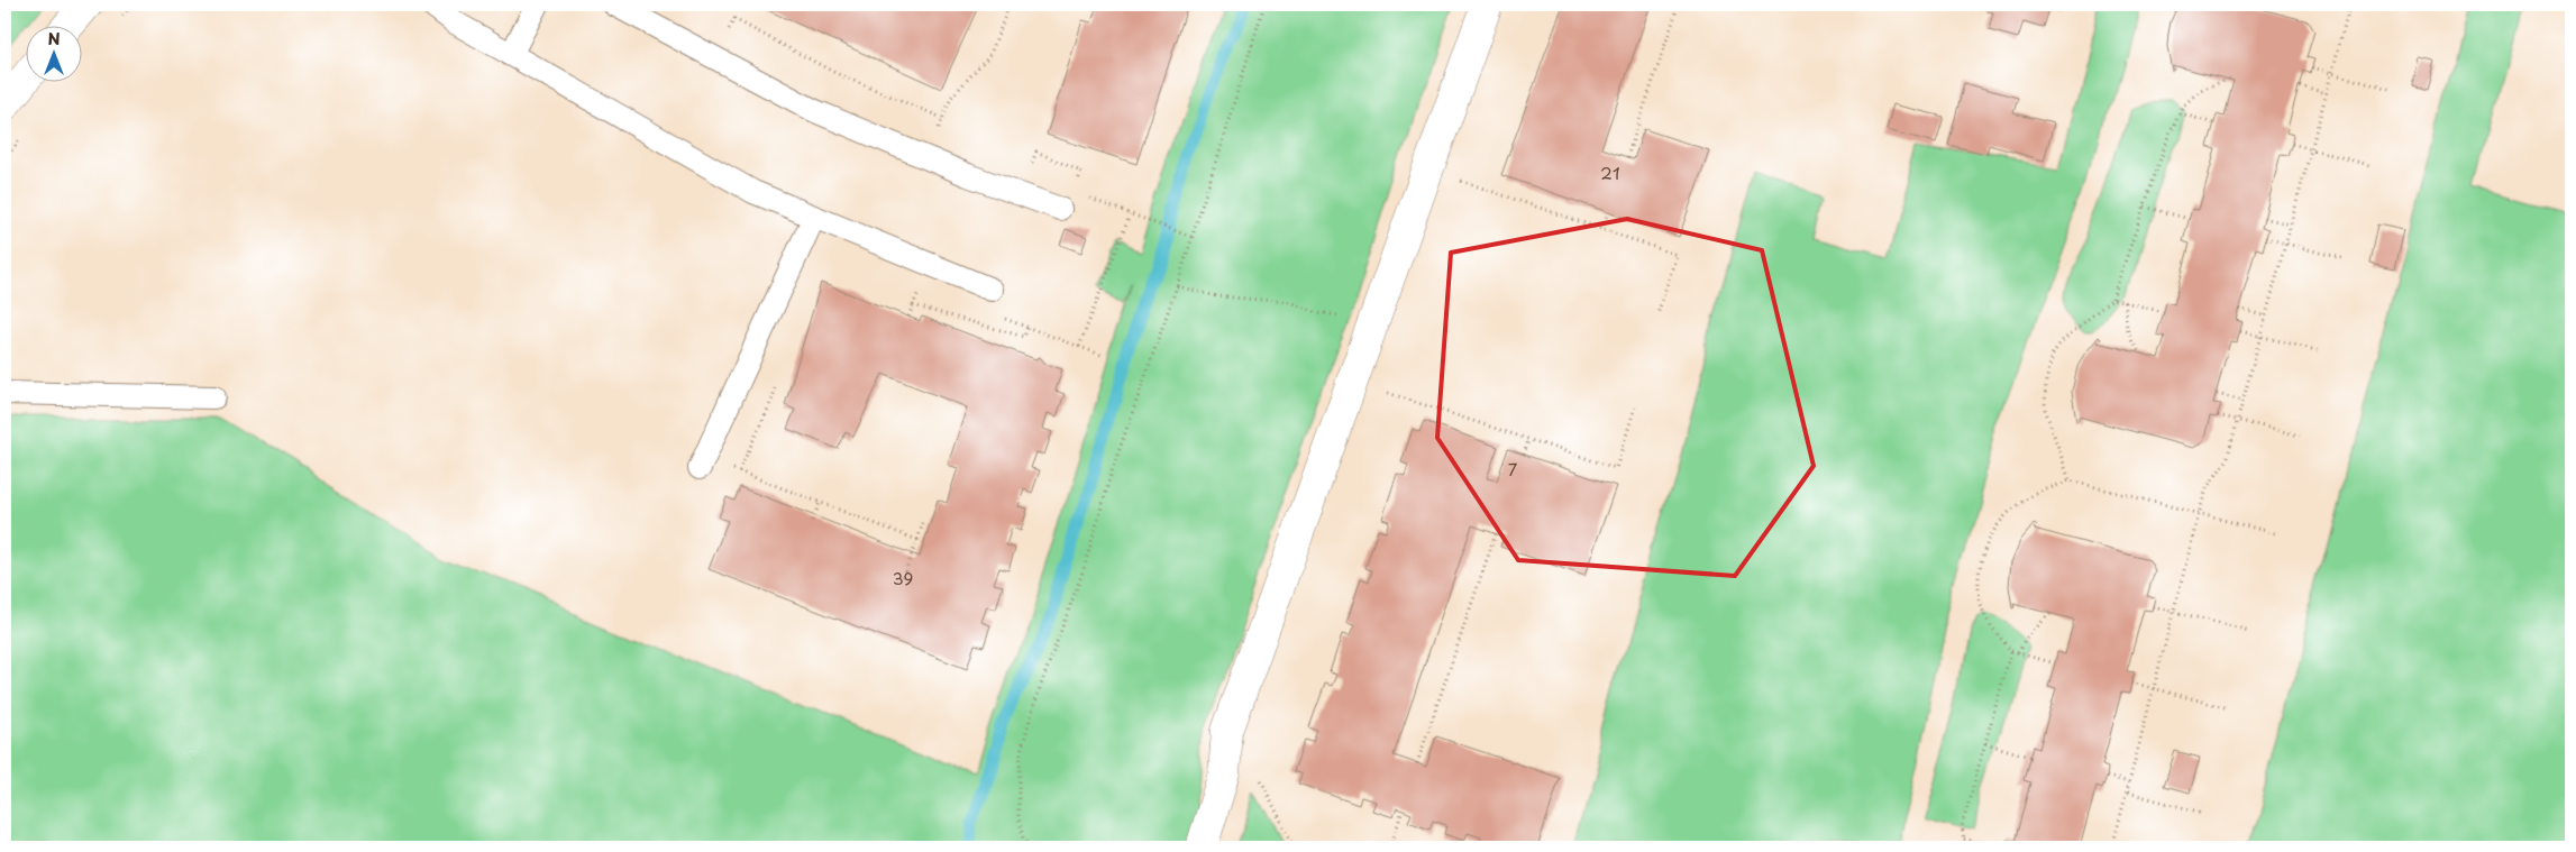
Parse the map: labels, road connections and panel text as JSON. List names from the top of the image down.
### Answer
{
  "house_numbers": ["21", "7", "39"],
  "north": "top"
}
